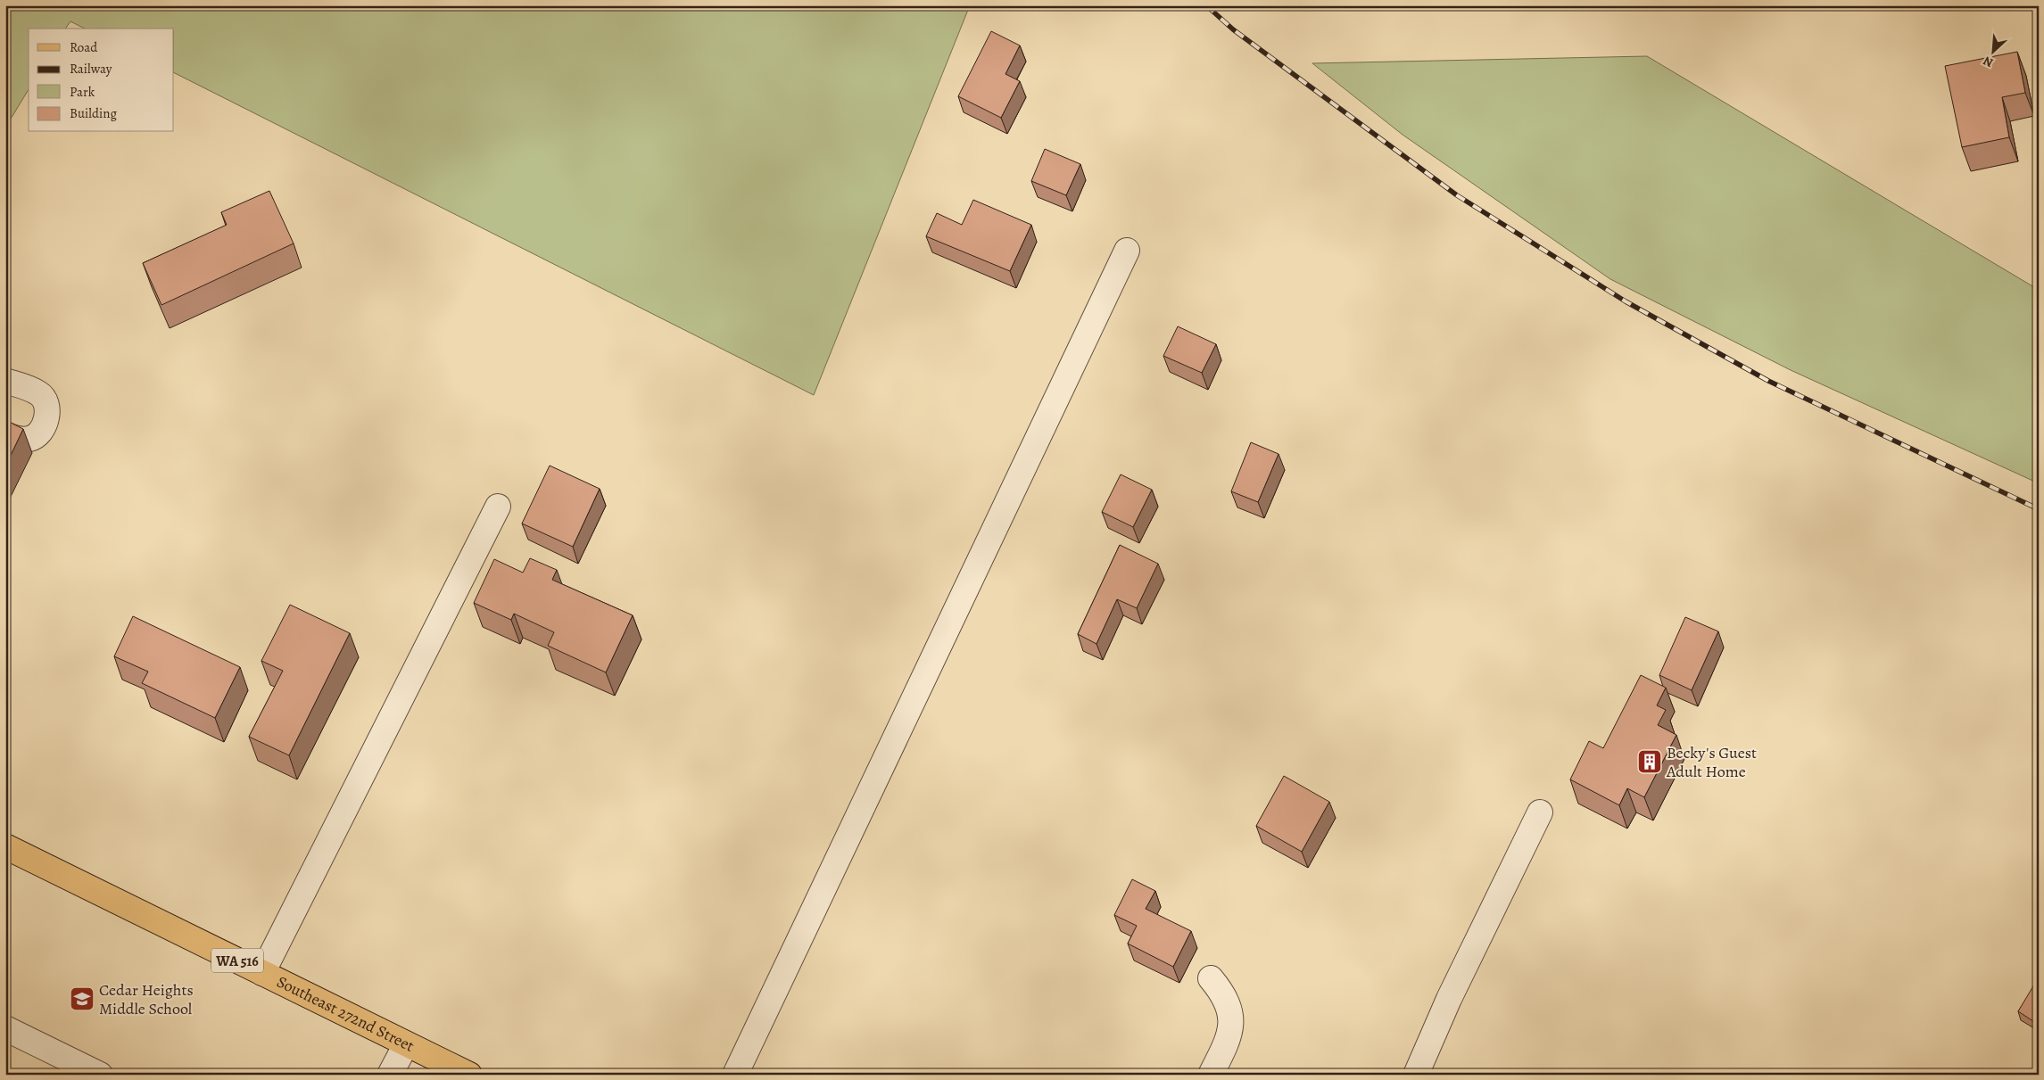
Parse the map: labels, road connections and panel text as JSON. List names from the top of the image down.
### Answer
{
  "streets": {
    "main road": ["WA 516", "Southeast 272nd Street"]
  },
  "places": {
    "building": ["Becky's Guest Adult Home"],
    "school or university": ["Cedar Heights Middle School"]
  },
  "legend": [
    "Road",
    "Railway",
    "Park",
    "Building"
  ],
  "north": "bottom left"
}
